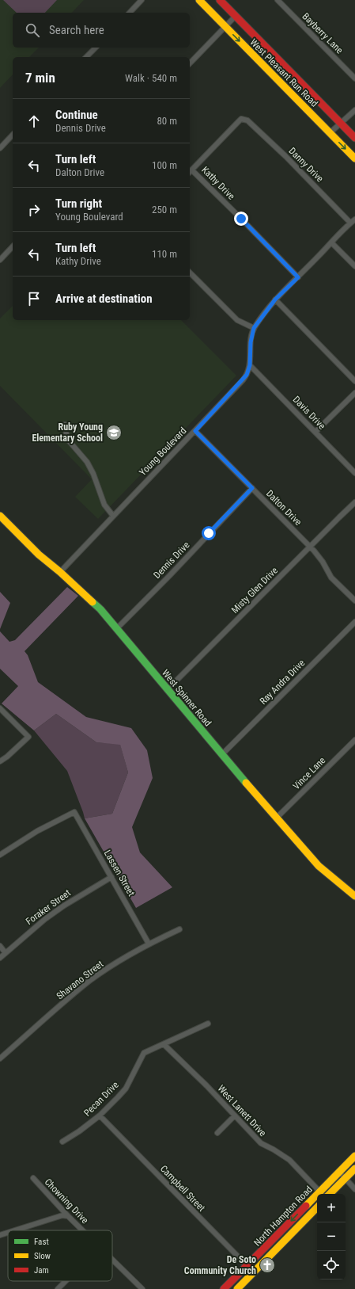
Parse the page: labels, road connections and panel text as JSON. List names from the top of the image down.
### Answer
{
  "streets": {
    "main road": ["West Pleasant Run Road", "West Spinner Road", "North Hampton Road"],
    "street": [
      "Bayberry Lane",
      "Danny Drive",
      "Kathy Drive",
      "Davis Drive",
      "Young Boulevard",
      "Dalton Drive",
      "Dennis Drive",
      "Misty Glen Drive",
      "Ray Andra Drive",
      "Vince Lane",
      "Lassen Street",
      "Foraker Street",
      "Shavano Street",
      "Pecan Drive",
      "West Lanett Drive",
      "Campbell Street",
      "Chowning Drive"
    ]
  },
  "crossings": [
    ["Danny Drive", "Kathy Drive"],
    ["Danny Drive", "Young Boulevard"],
    ["Kathy Drive", "Young Boulevard"],
    ["Davis Drive", "Young Boulevard"],
    ["Young Boulevard", "Dalton Drive"],
    ["Young Boulevard", "West Spinner Road"],
    ["Dalton Drive", "Dennis Drive"],
    ["Dalton Drive", "Misty Glen Drive"],
    ["Dennis Drive", "West Spinner Road"],
    ["Misty Glen Drive", "West Spinner Road"],
    ["Ray Andra Drive", "West Spinner Road"],
    ["West Spinner Road", "Vince Lane"],
    ["Lassen Street", "Foraker Street"],
    ["Lassen Street", "Shavano Street"],
    ["Pecan Drive", "West Lanett Drive"],
    ["Pecan Drive", "Campbell Street"],
    ["West Lanett Drive", "North Hampton Road"],
    ["Campbell Street", "North Hampton Road"]
  ],
  "places": {
    "school or university": ["Ruby Young Elementary School"],
    "church": ["De Soto Community Church"]
  },
  "legend": ["Fast", "Slow", "Jam"],
  "page": {
    "search": "Search here",
    "heading": ["7 min", "Walk · 540 m"],
    "list": [
      ["Continue", "Dennis Drive", "80 m"],
      ["Turn left", "Dalton Drive", "100 m"],
      ["Turn right", "Young Boulevard", "250 m"],
      ["Turn left", "Kathy Drive", "110 m"],
      "Arrive at destination"
    ],
    "map_buttons": ["+", "−"]
  }
}
